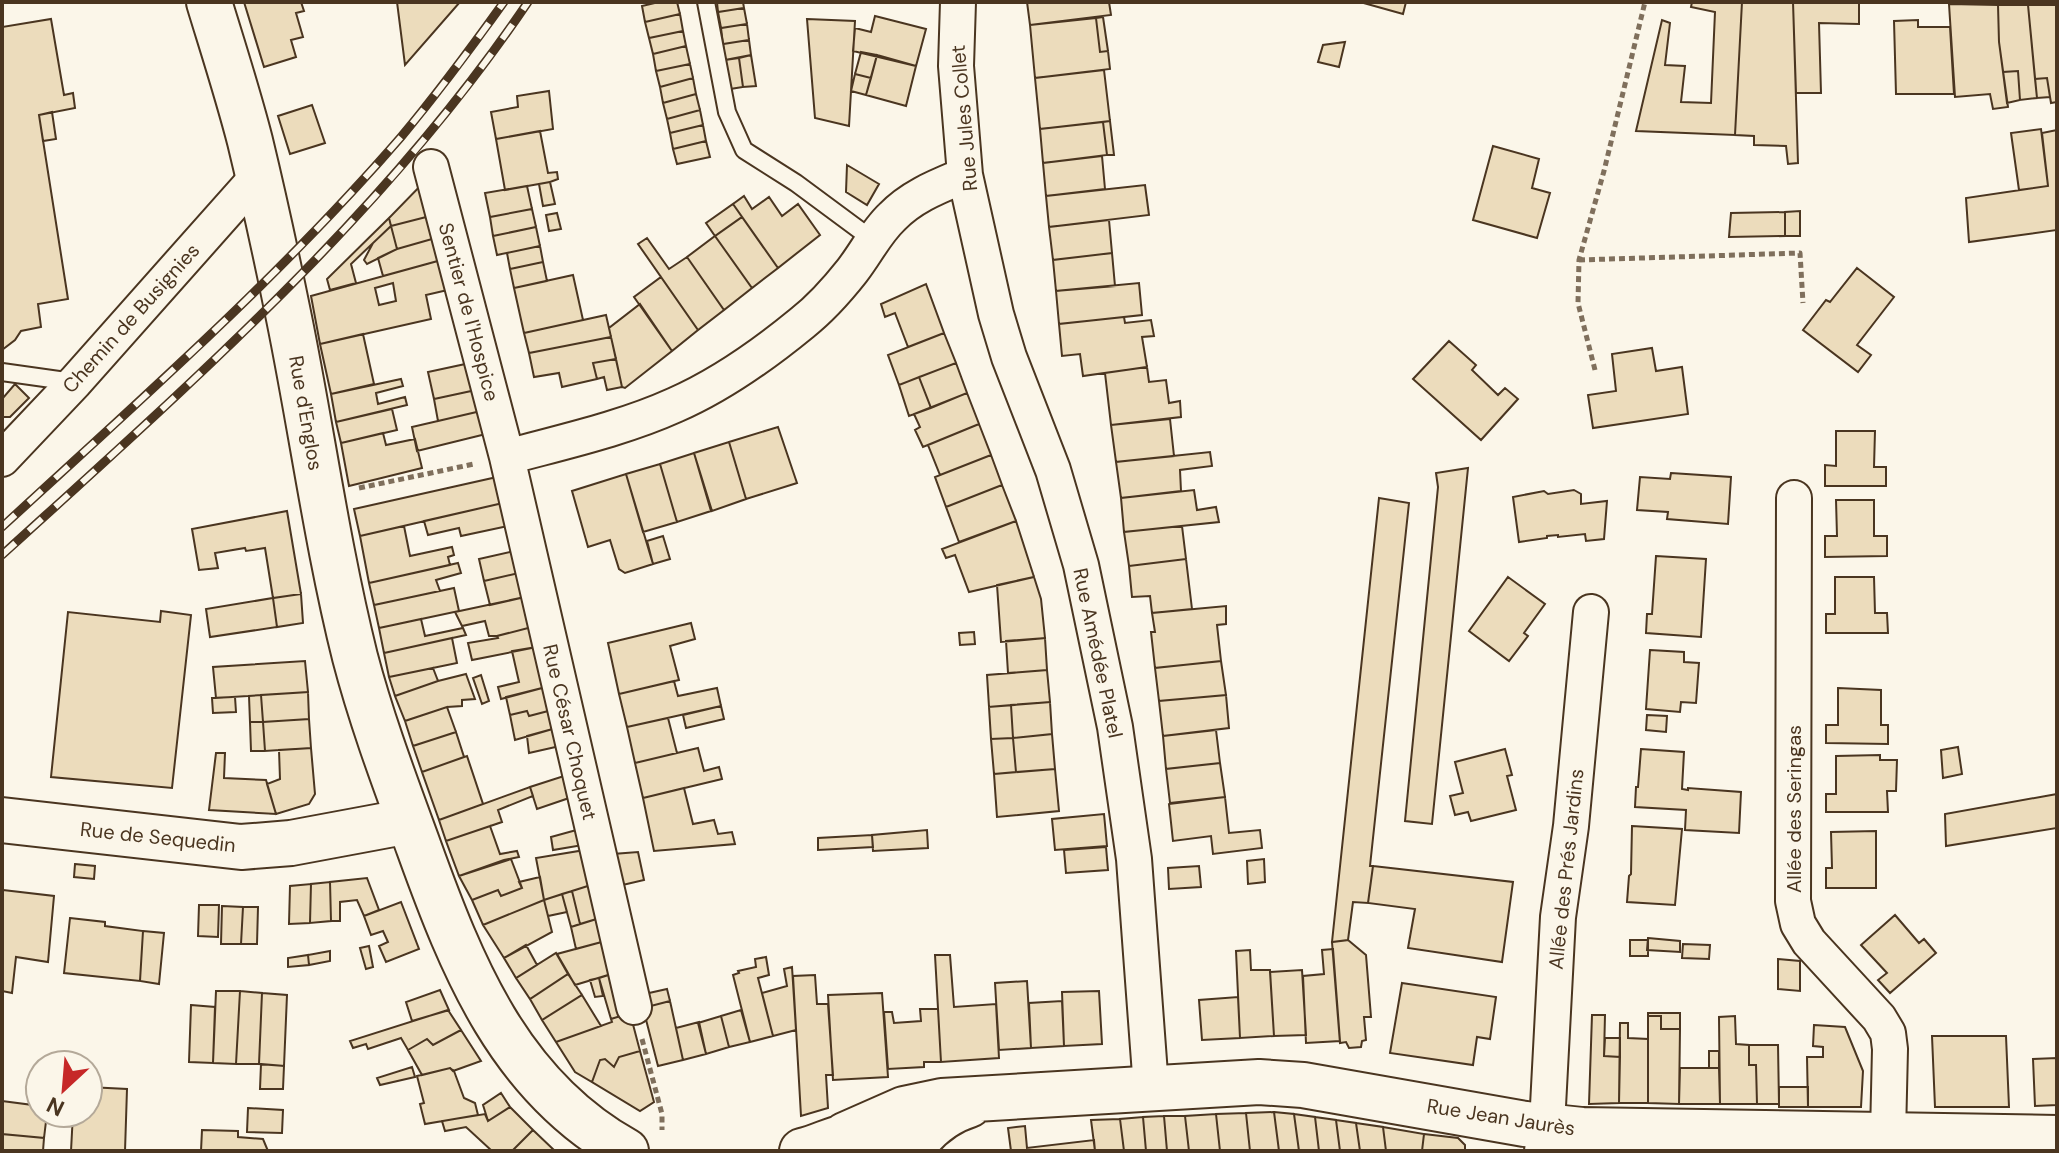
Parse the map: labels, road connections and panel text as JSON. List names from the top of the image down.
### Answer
{
  "streets": {
    "street": [
      "Rue Jules Collet",
      "Sentier de l'Hospice",
      "Chemin de Busignies",
      "Rue d'Englos",
      "Rue Amédée Platel",
      "Rue César Choquet",
      "Allée des Seringas",
      "Rue de Sequedin",
      "Allée des Prés Jardins",
      "Rue Jean Jaurès"
    ]
  },
  "crossings": [
    ["Rue Jules Collet", "Rue Amédée Platel"],
    ["Sentier de l'Hospice", "Rue César Choquet"],
    ["Chemin de Busignies", "Rue d'Englos"],
    ["Rue d'Englos", "Rue de Sequedin"],
    ["Rue Amédée Platel", "Rue Jean Jaurès"],
    ["Allée des Seringas", "Rue Jean Jaurès"],
    ["Allée des Prés Jardins", "Rue Jean Jaurès"]
  ],
  "north": "bottom left"
}
